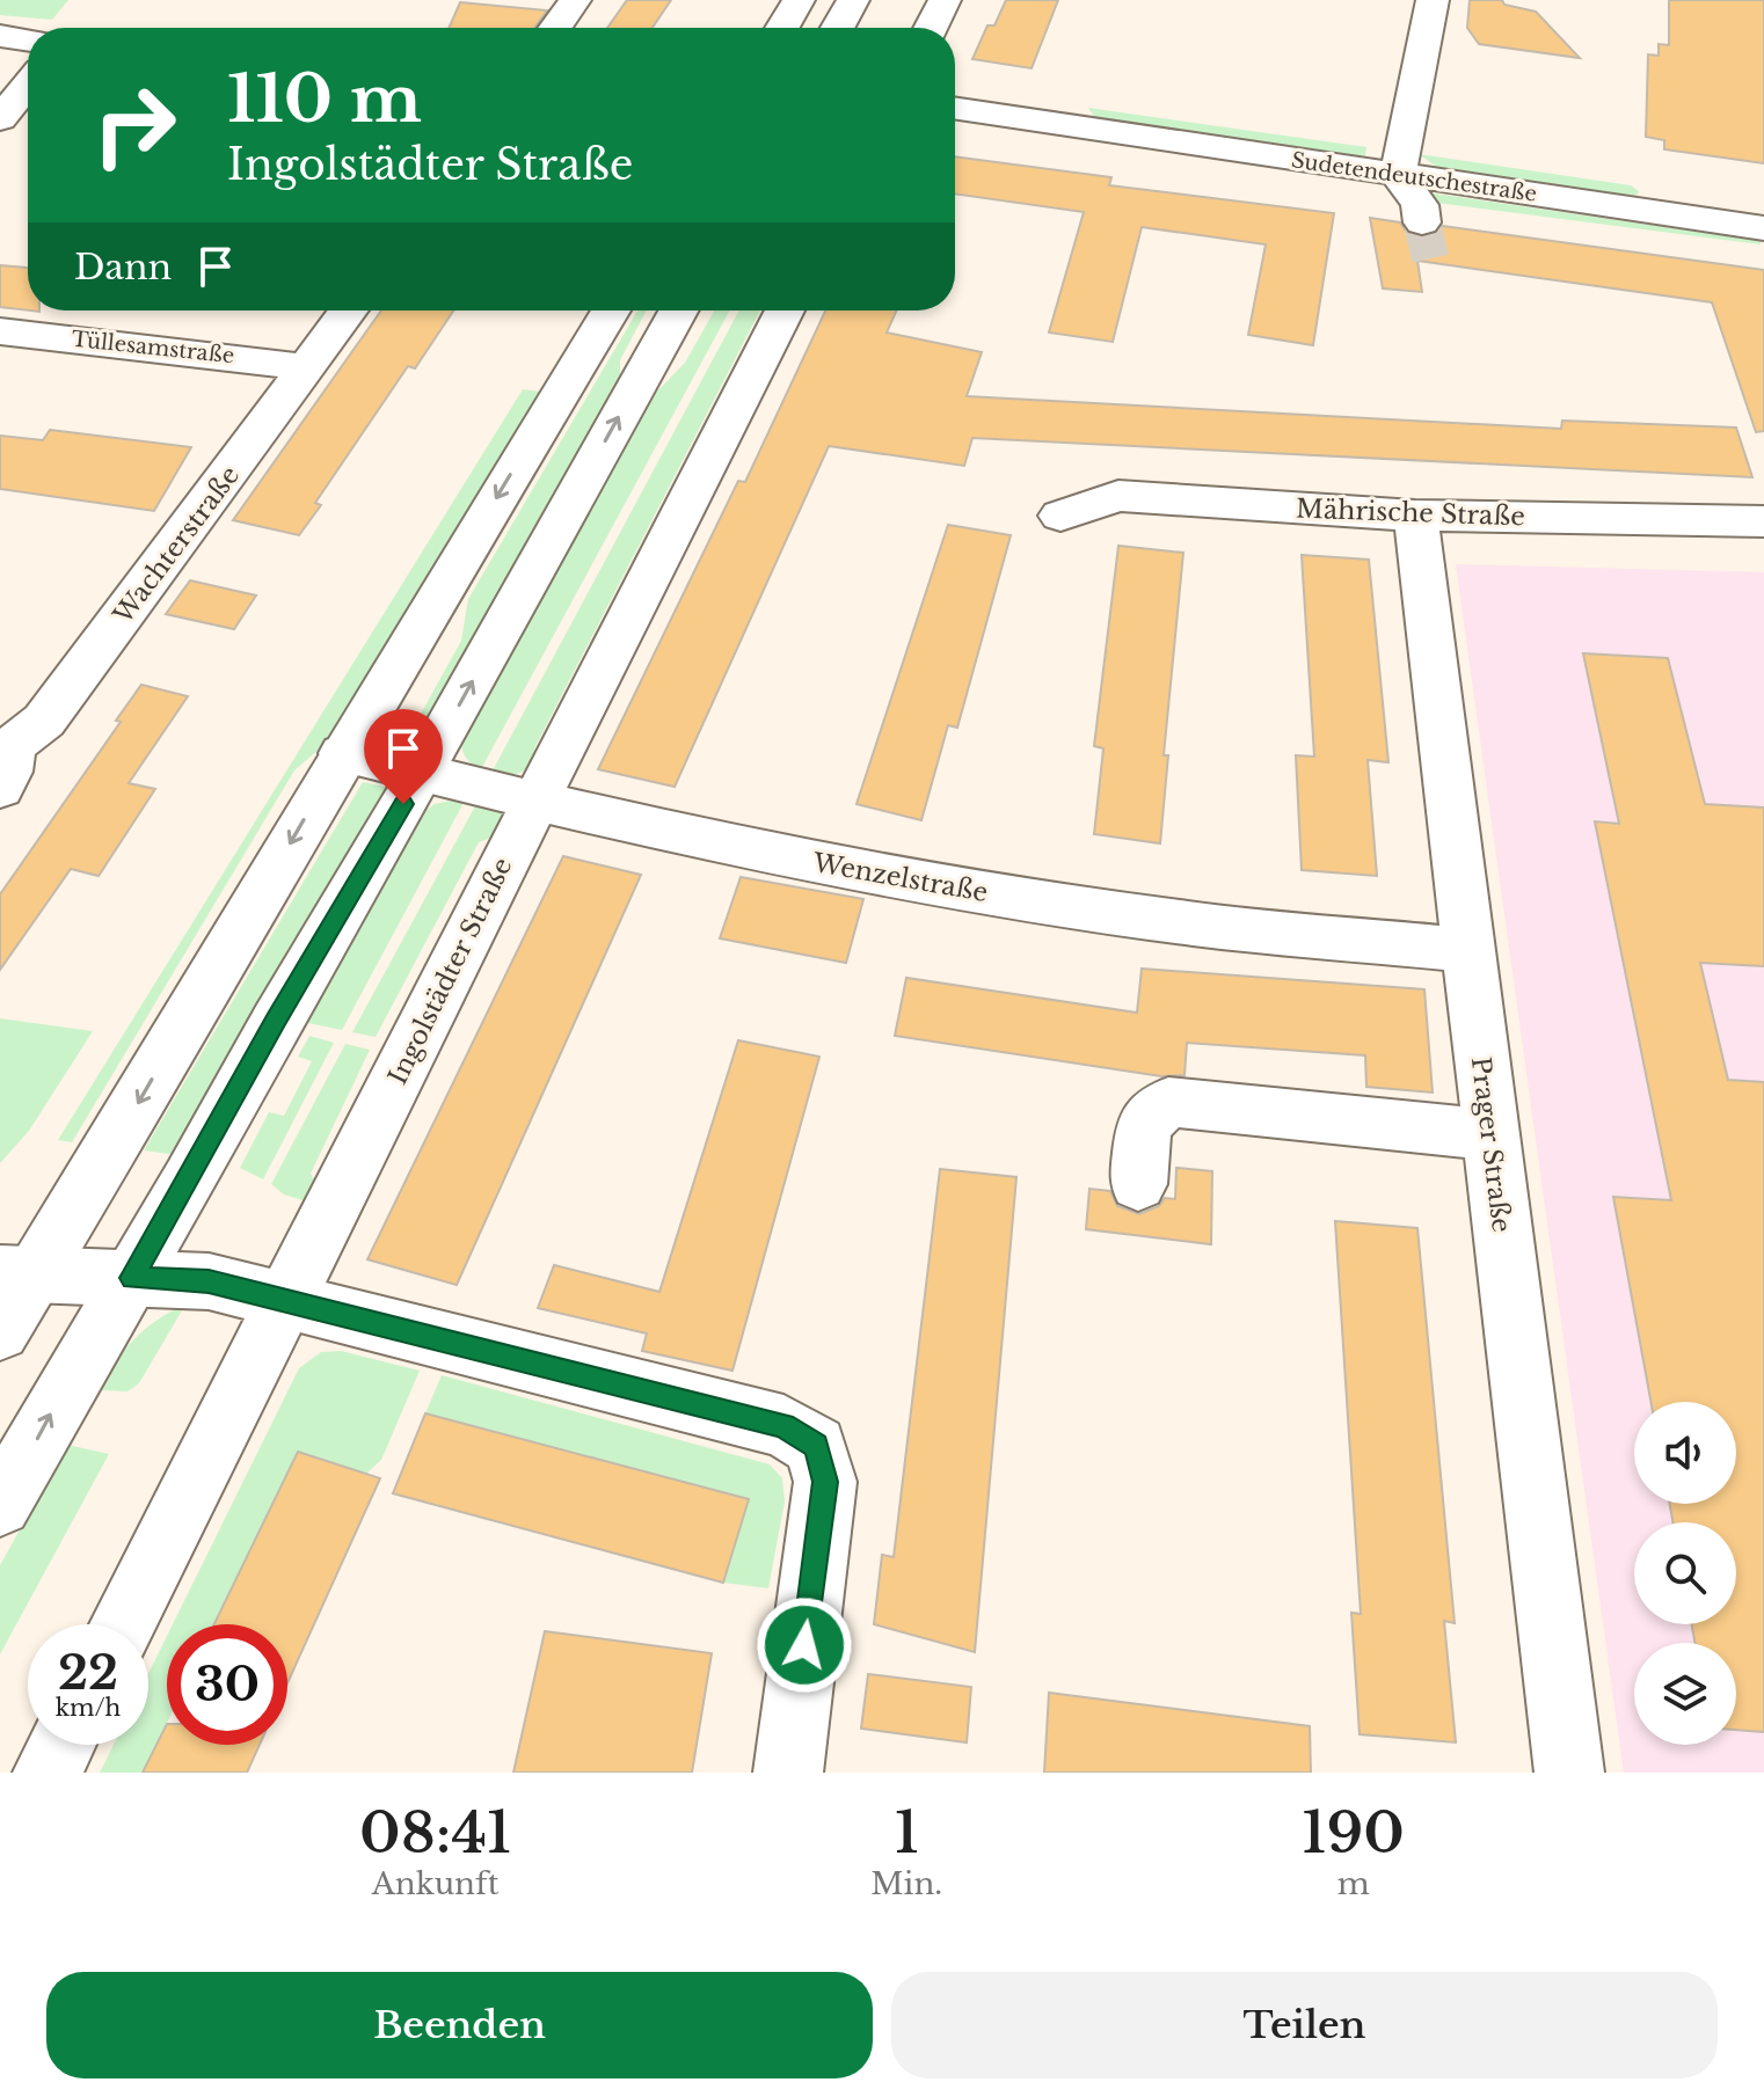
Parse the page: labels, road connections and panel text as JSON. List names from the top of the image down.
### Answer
{
  "streets": {
    "street": [
      "Sudetendeutschestraße",
      "Tüllesamstraße",
      "Mährische Straße",
      "Wachterstraße",
      "Wenzelstraße",
      "Ingolstädter Straße",
      "Prager Straße"
    ]
  },
  "crossings": [
    ["Tüllesamstraße", "Wachterstraße"],
    ["Mährische Straße", "Prager Straße"],
    ["Wenzelstraße", "Ingolstädter Straße"],
    ["Wenzelstraße", "Prager Straße"]
  ],
  "page": {
    "turn": ["110 m", "Ingolstädter Straße"],
    "then": "Dann",
    "speed": "22 km/h",
    "limit": "30",
    "eta": [
      "08:41",
      "Ankunft",
      "1",
      "Min.",
      "190",
      "m"
    ],
    "buttons": ["Beenden", "Teilen"]
  }
}
